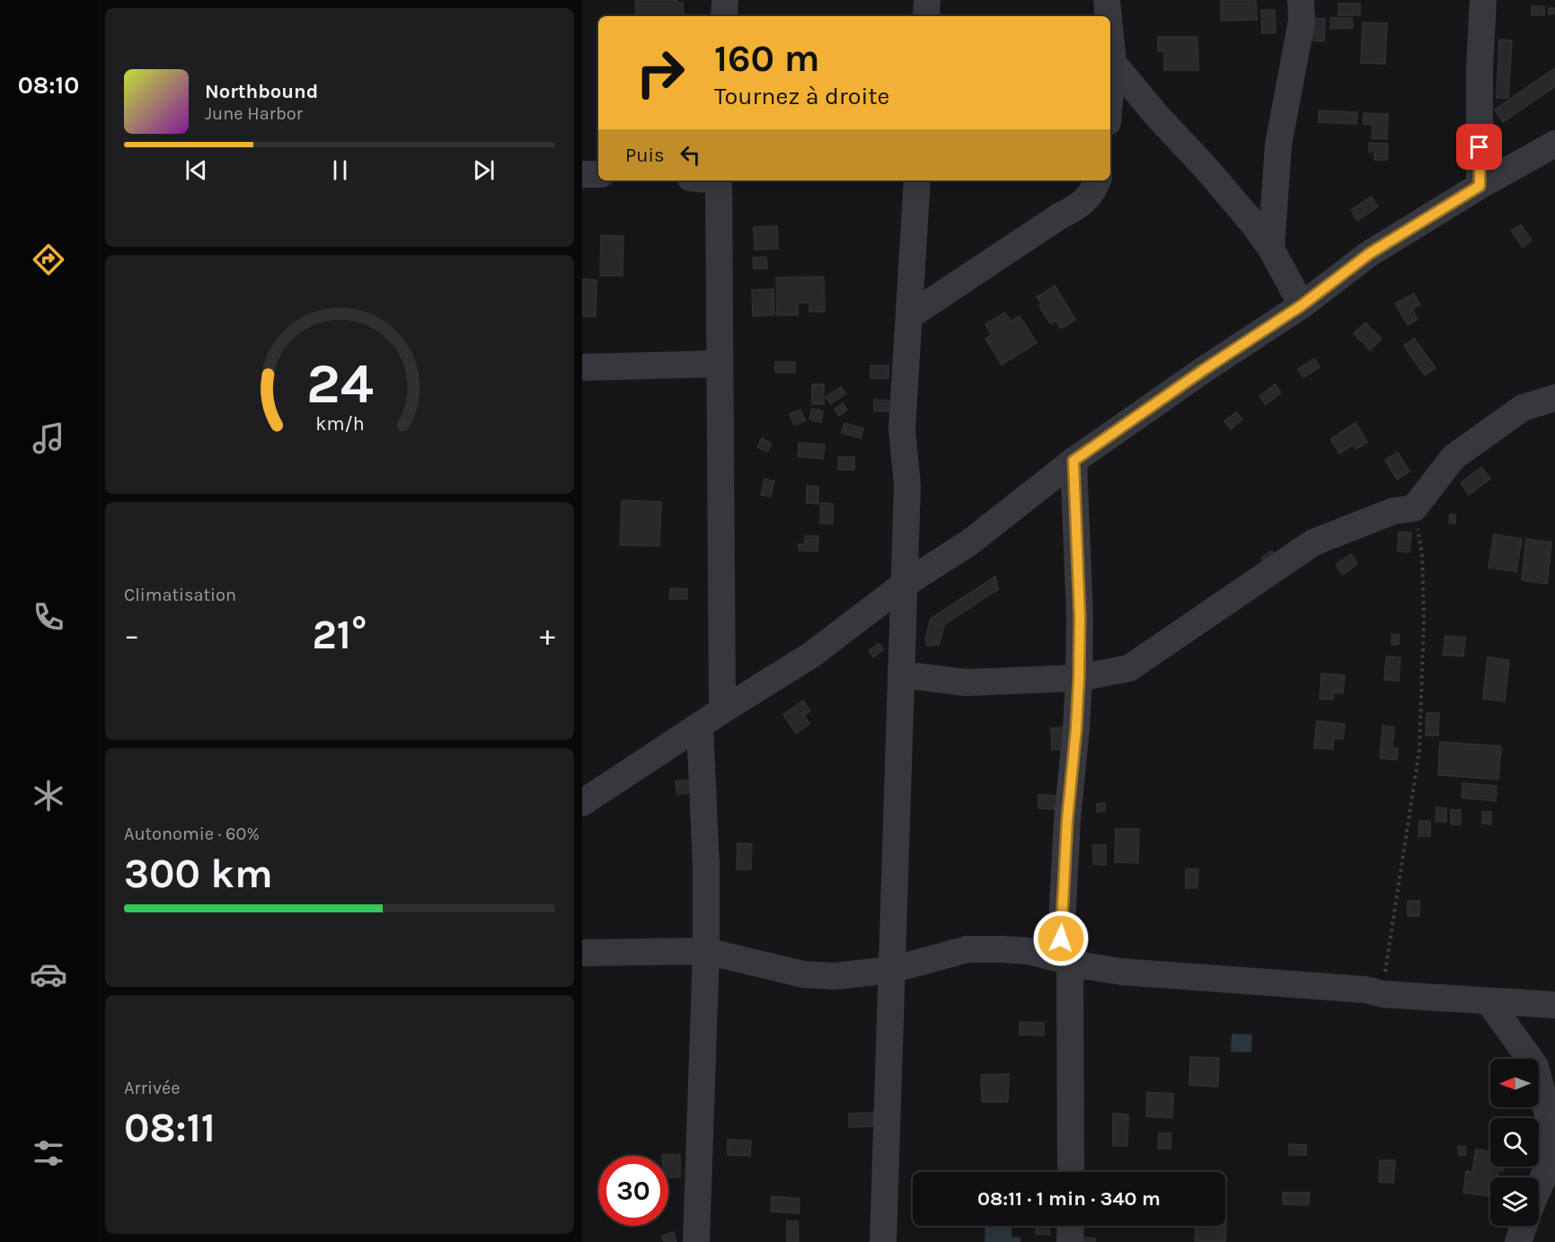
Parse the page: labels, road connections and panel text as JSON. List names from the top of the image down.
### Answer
{
  "north": "left",
  "page": {
    "tabs": "08:10",
    "turn": ["160 m", "Tournez à droite"],
    "song": ["Northbound", "June Harbor"],
    "then": "Puis",
    "tile": [
      "Climatisation",
      ["Autonomie · 60%", "300 km"],
      ["Arrivée", "08:11"]
    ],
    "heat": ["−", "21°", "+"],
    "limit": "30",
    "trip": "08:11 · 1 min · 340 m",
    "gauge": ["24", "km/h"]
  }
}
